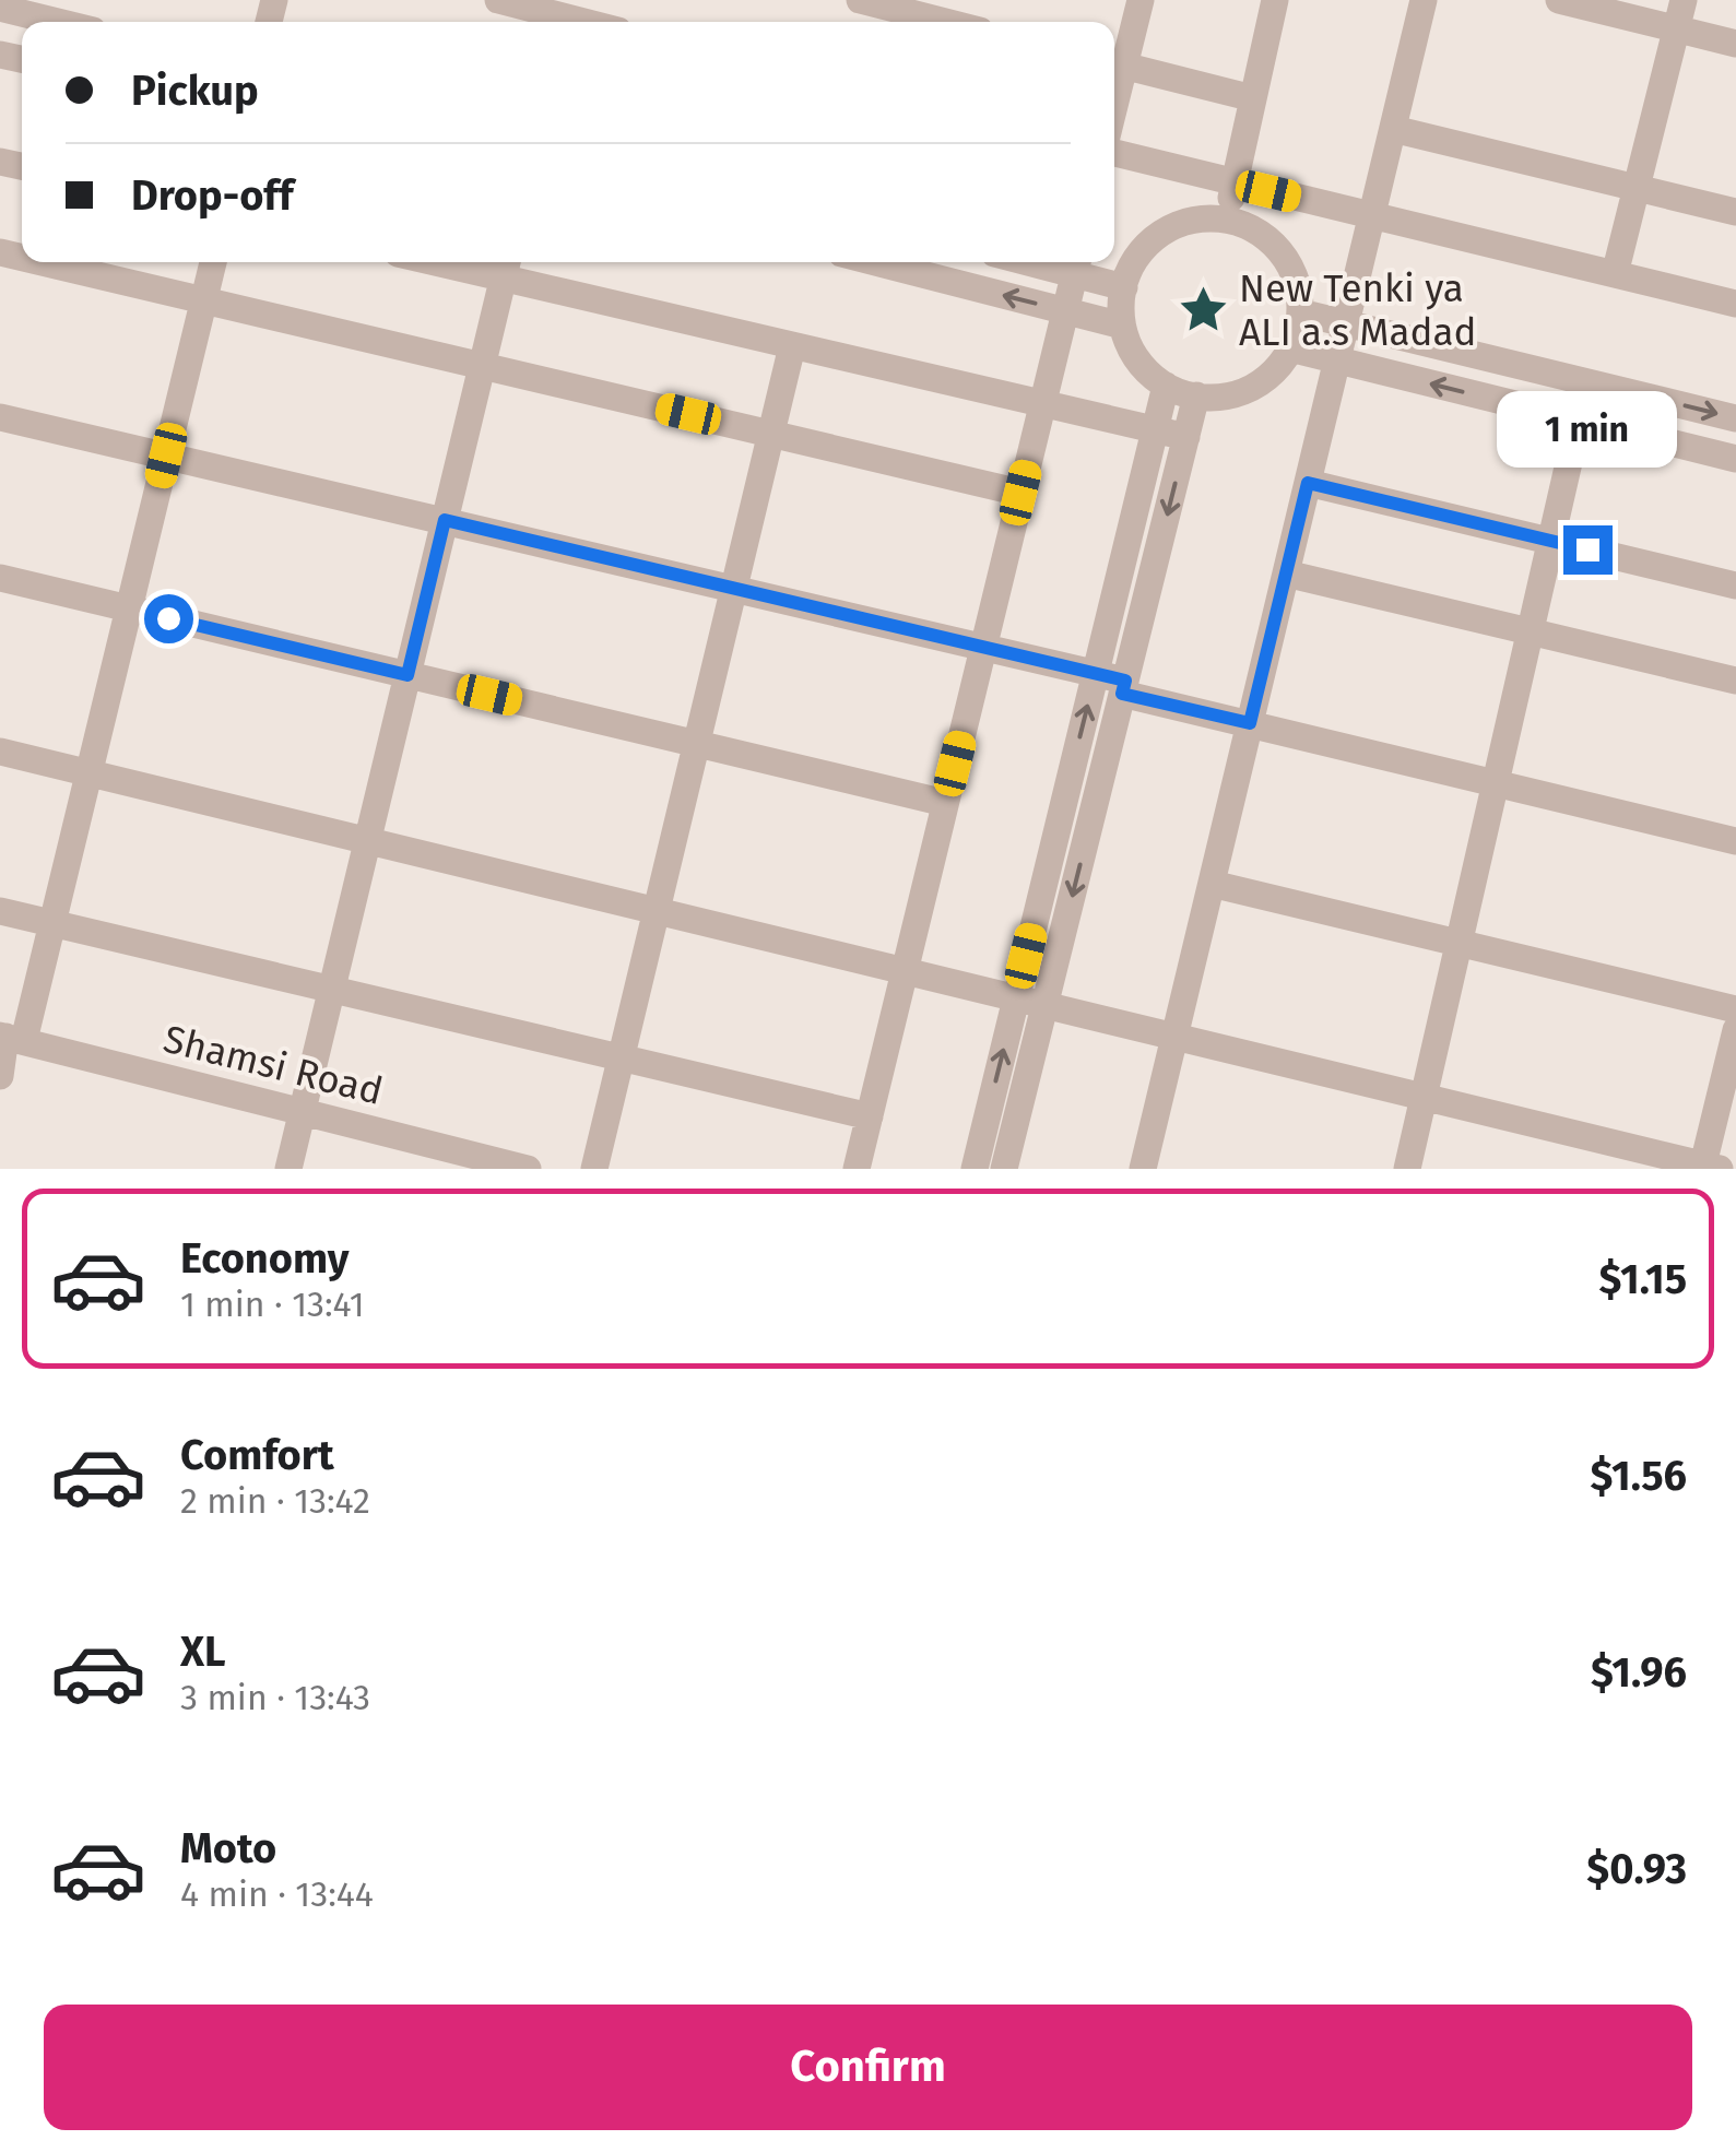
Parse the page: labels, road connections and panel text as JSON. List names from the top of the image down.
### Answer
{
  "streets": {
    "street": ["Shamsi Road"]
  },
  "places": {
    "place": ["New Tenki ya ALI a.s Madad"]
  },
  "page": {
    "banner": ["Pickup", "Drop-off"],
    "bubble": "1 min",
    "list": [
      {
        "name": "Economy",
        "note": "1 min · 13:41",
        "value": "$1.15"
      },
      {
        "name": "Comfort",
        "note": "2 min · 13:42",
        "value": "$1.56"
      },
      {
        "name": "XL",
        "note": "3 min · 13:43",
        "value": "$1.96"
      },
      {
        "name": "Moto",
        "note": "4 min · 13:44",
        "value": "$0.93"
      }
    ],
    "buttons": "Confirm"
  }
}
